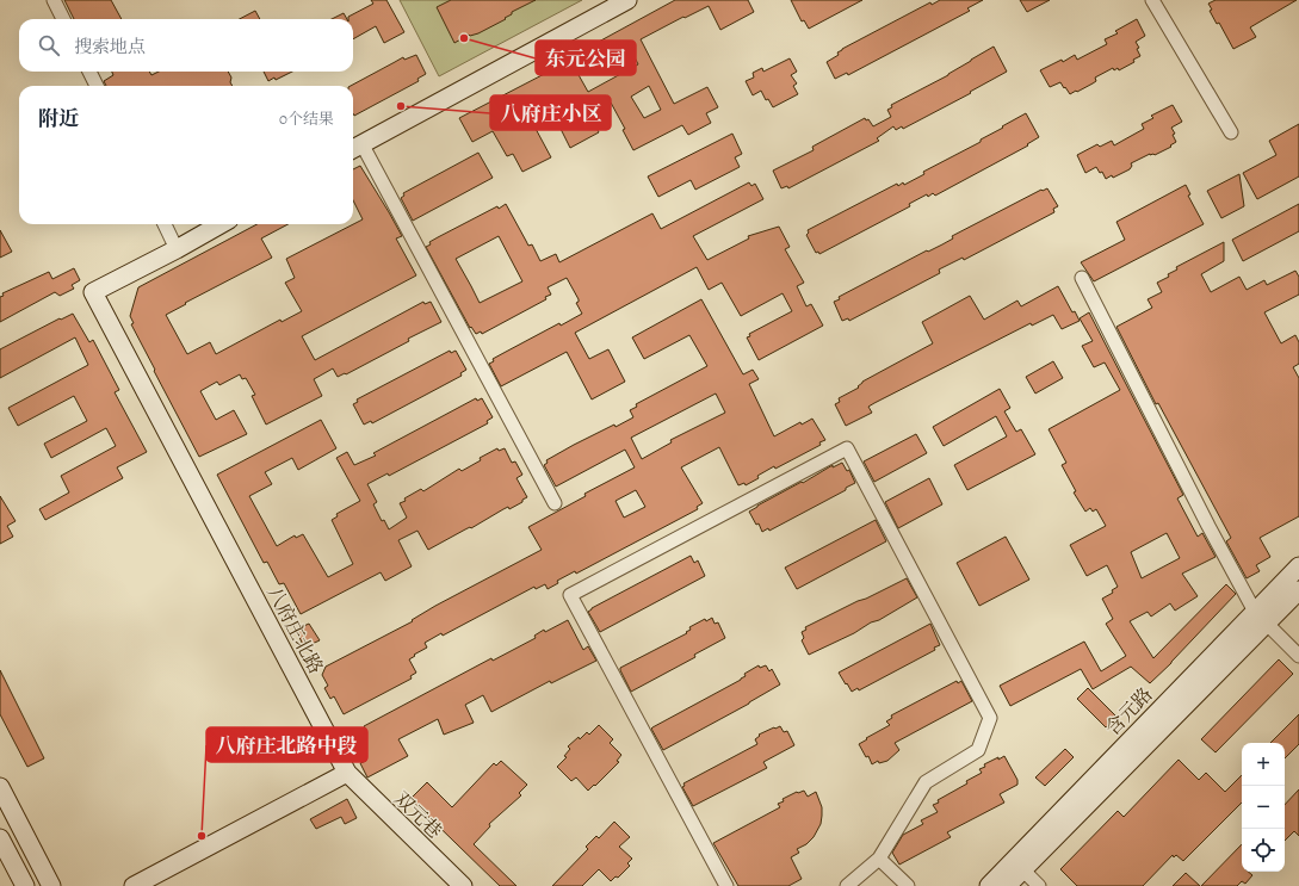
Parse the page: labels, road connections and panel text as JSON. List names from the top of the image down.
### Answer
{
  "streets": {
    "street": ["八府庄北路", "含元路", "双元巷"]
  },
  "crossings": [
    ["八府庄北路", "双元巷"]
  ],
  "places": ["东元公园", "八府庄小区", "八府庄北路中段"],
  "page": {
    "search": "搜索地点",
    "heading": ["附近", "0个结果"],
    "map_buttons": ["+", "−"]
  }
}
